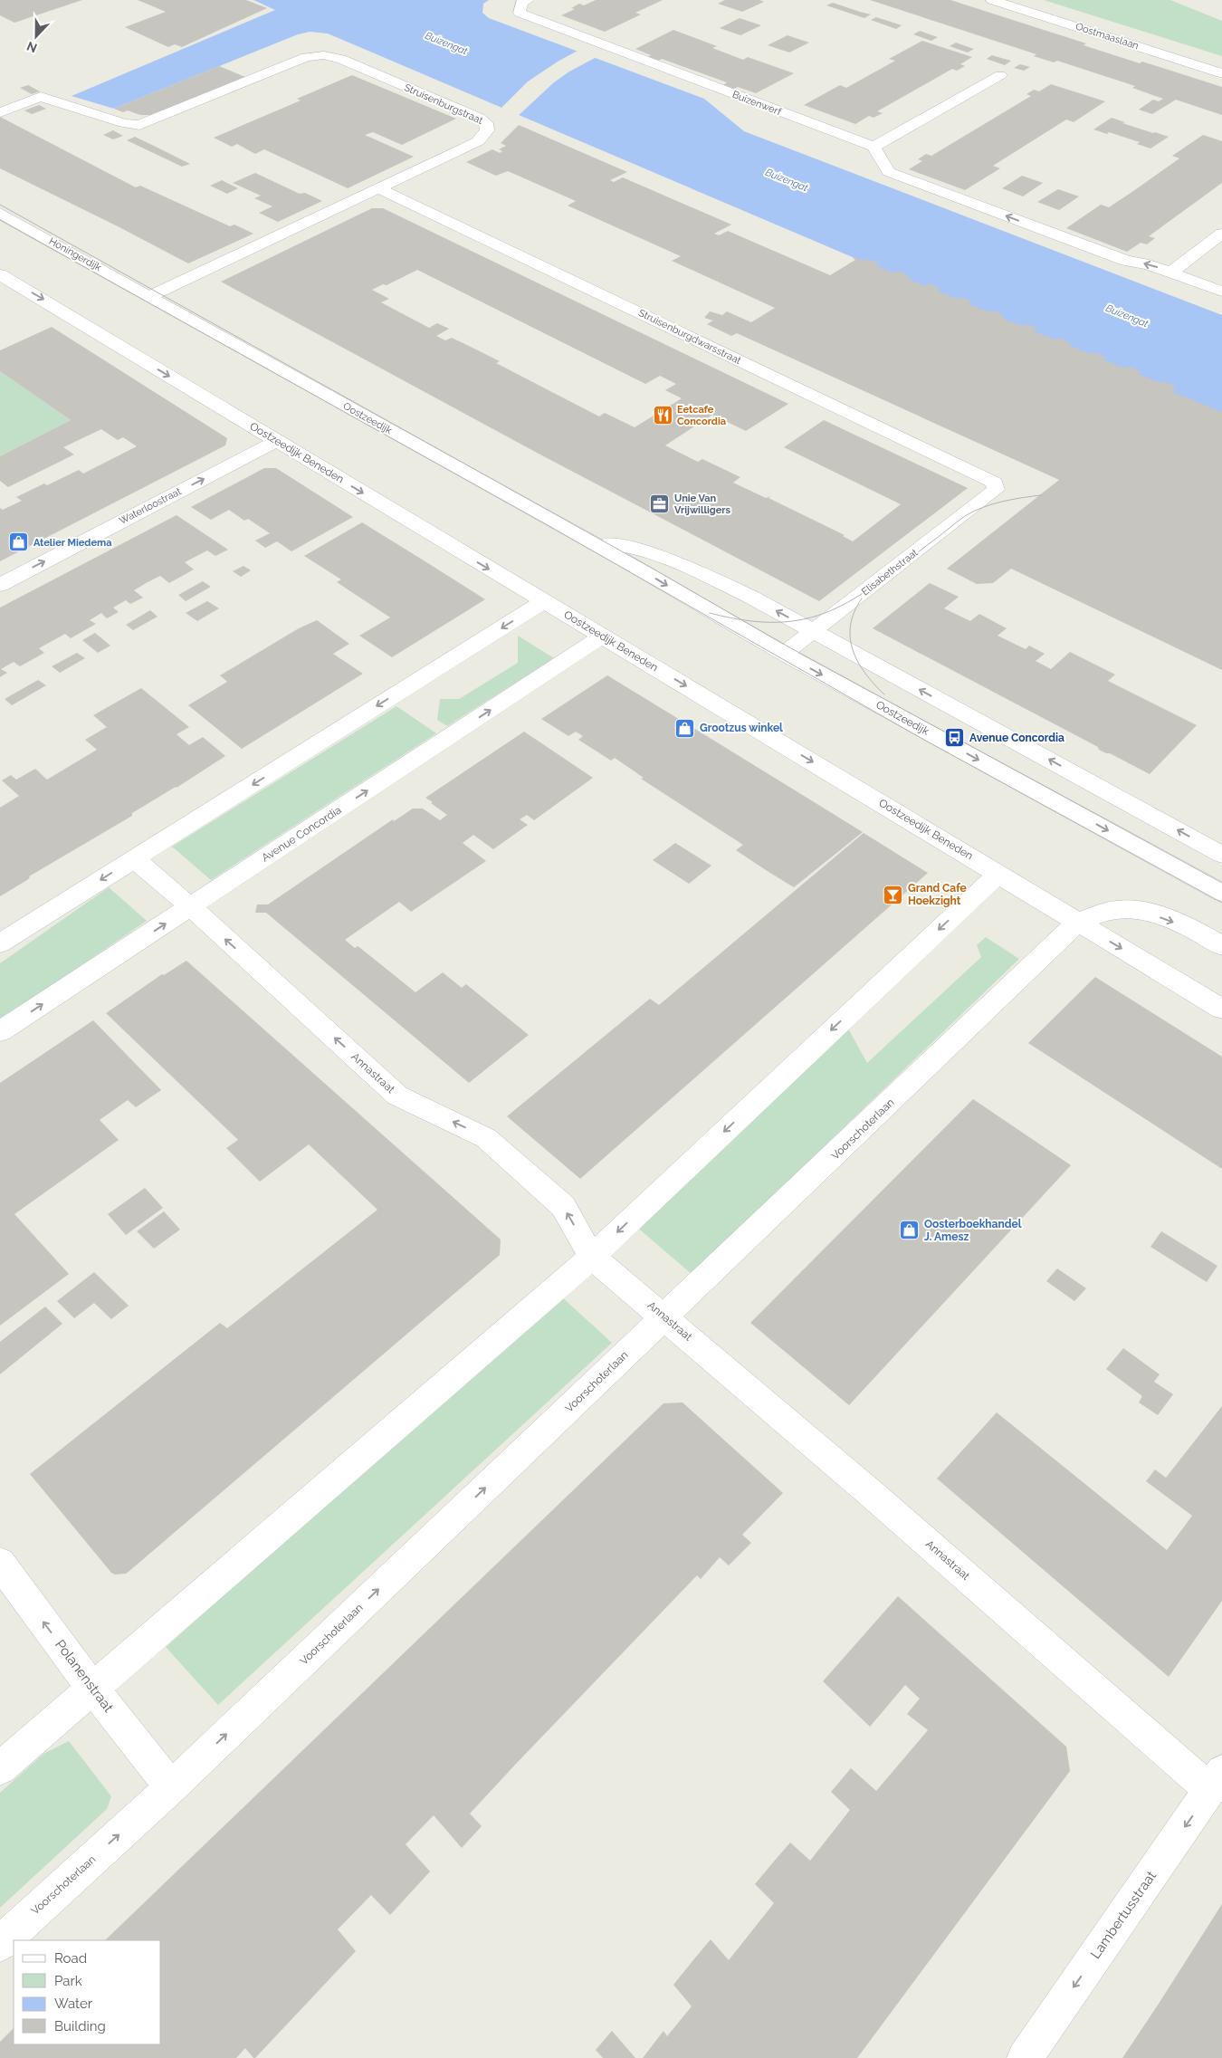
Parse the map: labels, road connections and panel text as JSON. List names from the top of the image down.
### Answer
{
  "streets": {
    "street": [
      "Oostmaaslaan",
      "Buizenwerf",
      "Struisenburgstraat",
      "Honingerdijk",
      "Struisenburgdwarsstraat",
      "Oostzeedijk",
      "Oostzeedijk Beneden",
      "Waterloostraat",
      "Elisabethstraat",
      "Avenue Concordia",
      "Annastraat",
      "Voorschoterlaan",
      "Polanenstraat",
      "Lambertusstraat"
    ]
  },
  "crossings": [
    ["Struisenburgstraat", "Honingerdijk"],
    ["Struisenburgstraat", "Struisenburgdwarsstraat"],
    ["Struisenburgstraat", "Oostzeedijk"],
    ["Honingerdijk", "Oostzeedijk"],
    ["Struisenburgdwarsstraat", "Elisabethstraat"],
    ["Oostzeedijk", "Elisabethstraat"],
    ["Oostzeedijk Beneden", "Waterloostraat"],
    ["Oostzeedijk Beneden", "Avenue Concordia"],
    ["Oostzeedijk Beneden", "Voorschoterlaan"],
    ["Avenue Concordia", "Annastraat"],
    ["Annastraat", "Voorschoterlaan"],
    ["Annastraat", "Lambertusstraat"],
    ["Voorschoterlaan", "Polanenstraat"]
  ],
  "one_way": [
    "Oostzeedijk Beneden",
    "Waterloostraat",
    "Annastraat",
    "Polanenstraat",
    "Lambertusstraat"
  ],
  "water": ["Buizengat"],
  "places": {
    "restaurant": ["Eetcafe Concordia"],
    "office": ["Unie Van Vrijwilligers"],
    "shop": ["Atelier Miedema", "Grootzus winkel", "Oosterboekhandel J. Amesz"],
    "bus stop": ["Avenue Concordia"],
    "bar": ["Grand Cafe Hoekzight"]
  },
  "legend": [
    "Road",
    "Park",
    "Water",
    "Building"
  ],
  "north": "bottom"
}
